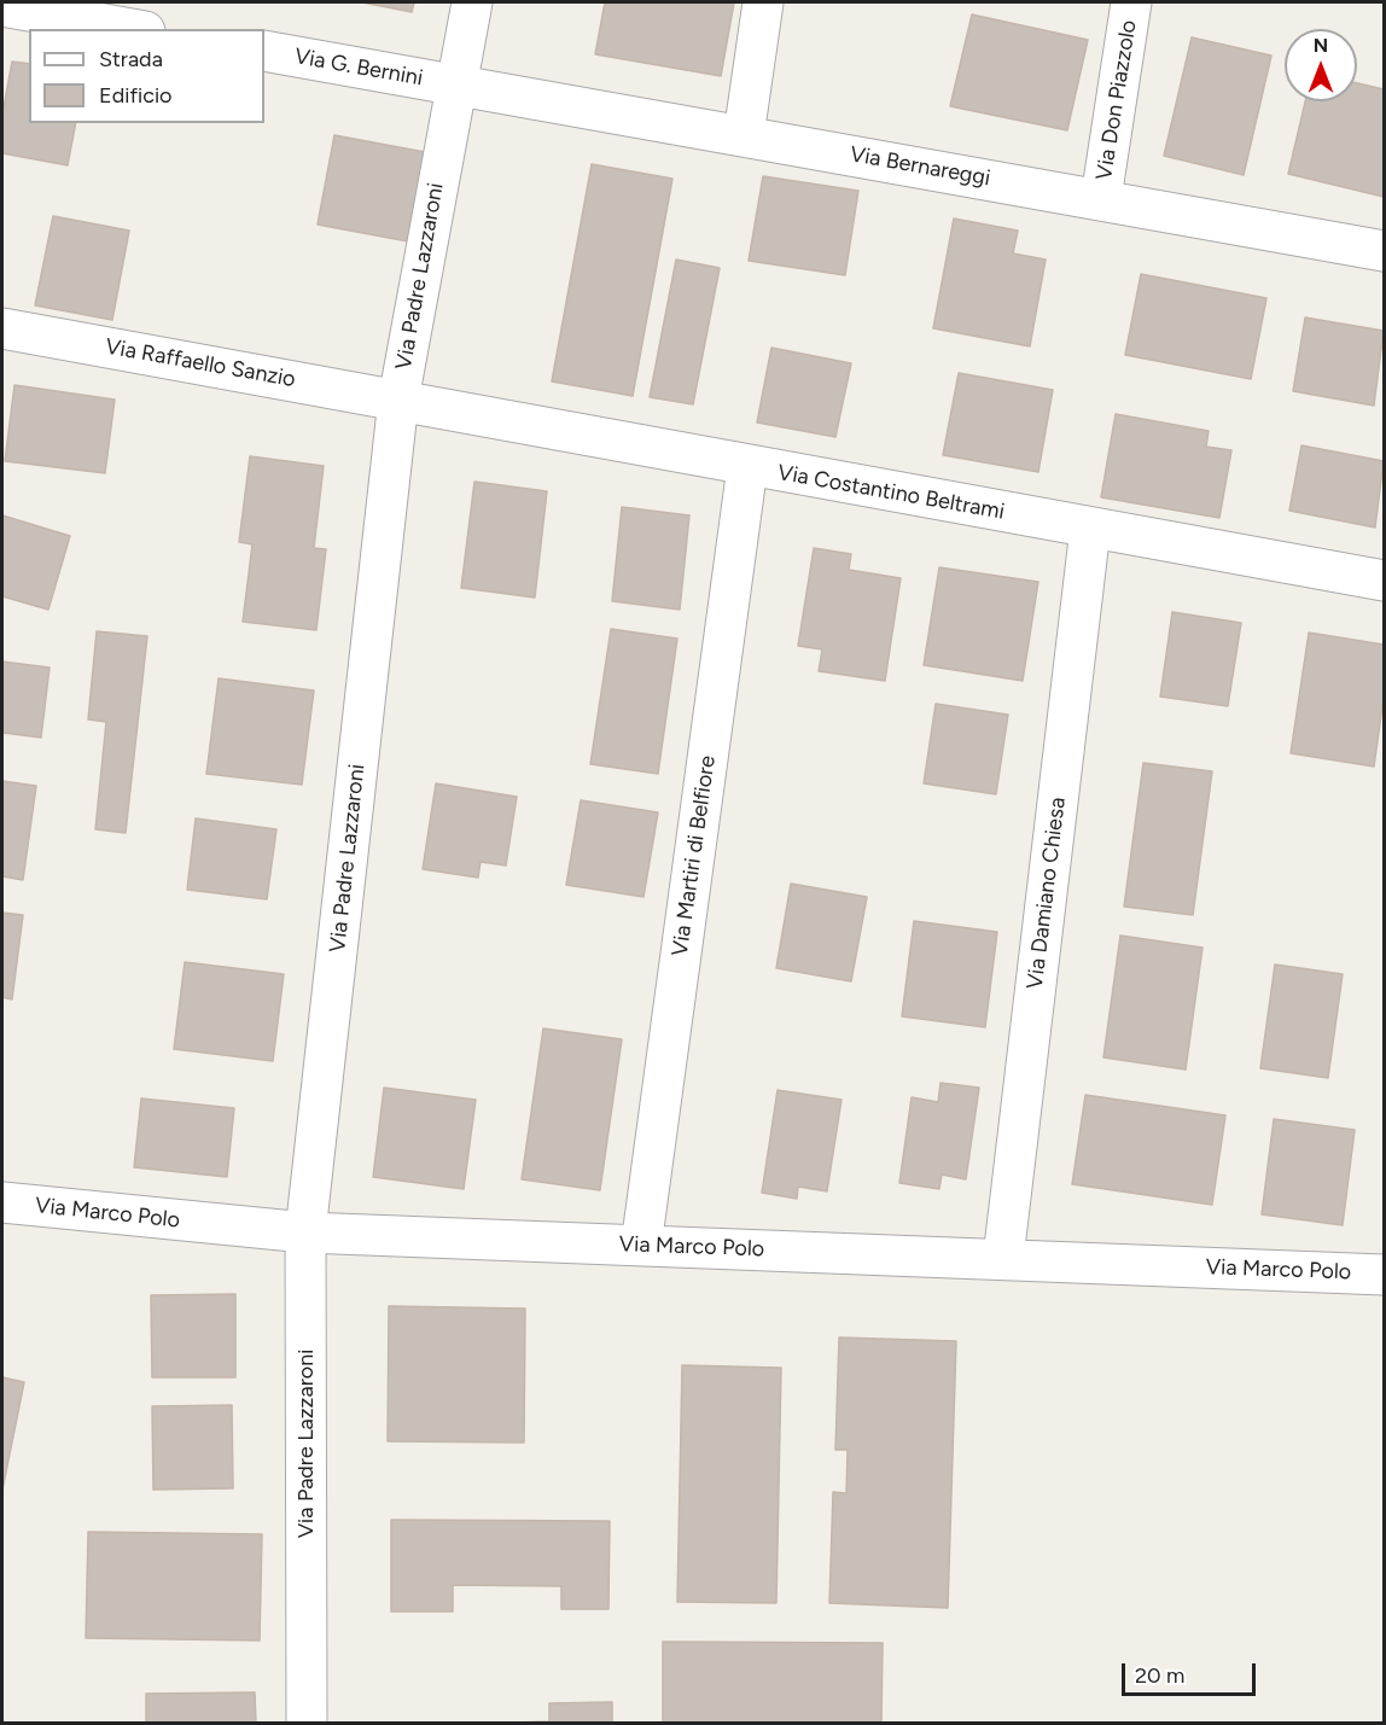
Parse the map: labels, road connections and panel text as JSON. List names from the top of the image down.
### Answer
{
  "streets": {
    "street": [
      "Via G. Bernini",
      "Via Don Piazzolo",
      "Via Bernareggi",
      "Via Padre Lazzaroni",
      "Via Raffaello Sanzio",
      "Via Costantino Beltrami",
      "Via Martiri di Belfiore",
      "Via Damiano Chiesa",
      "Via Marco Polo"
    ]
  },
  "crossings": [
    ["Via G. Bernini", "Via Bernareggi"],
    ["Via G. Bernini", "Via Padre Lazzaroni"],
    ["Via Don Piazzolo", "Via Bernareggi"],
    ["Via Bernareggi", "Via Padre Lazzaroni"],
    ["Via Padre Lazzaroni", "Via Raffaello Sanzio"],
    ["Via Padre Lazzaroni", "Via Costantino Beltrami"],
    ["Via Padre Lazzaroni", "Via Marco Polo"],
    ["Via Raffaello Sanzio", "Via Costantino Beltrami"],
    ["Via Costantino Beltrami", "Via Martiri di Belfiore"],
    ["Via Costantino Beltrami", "Via Damiano Chiesa"],
    ["Via Martiri di Belfiore", "Via Marco Polo"],
    ["Via Damiano Chiesa", "Via Marco Polo"]
  ],
  "legend": ["Strada", "Edificio"],
  "scale_bar": "20 m",
  "north": "top"
}
